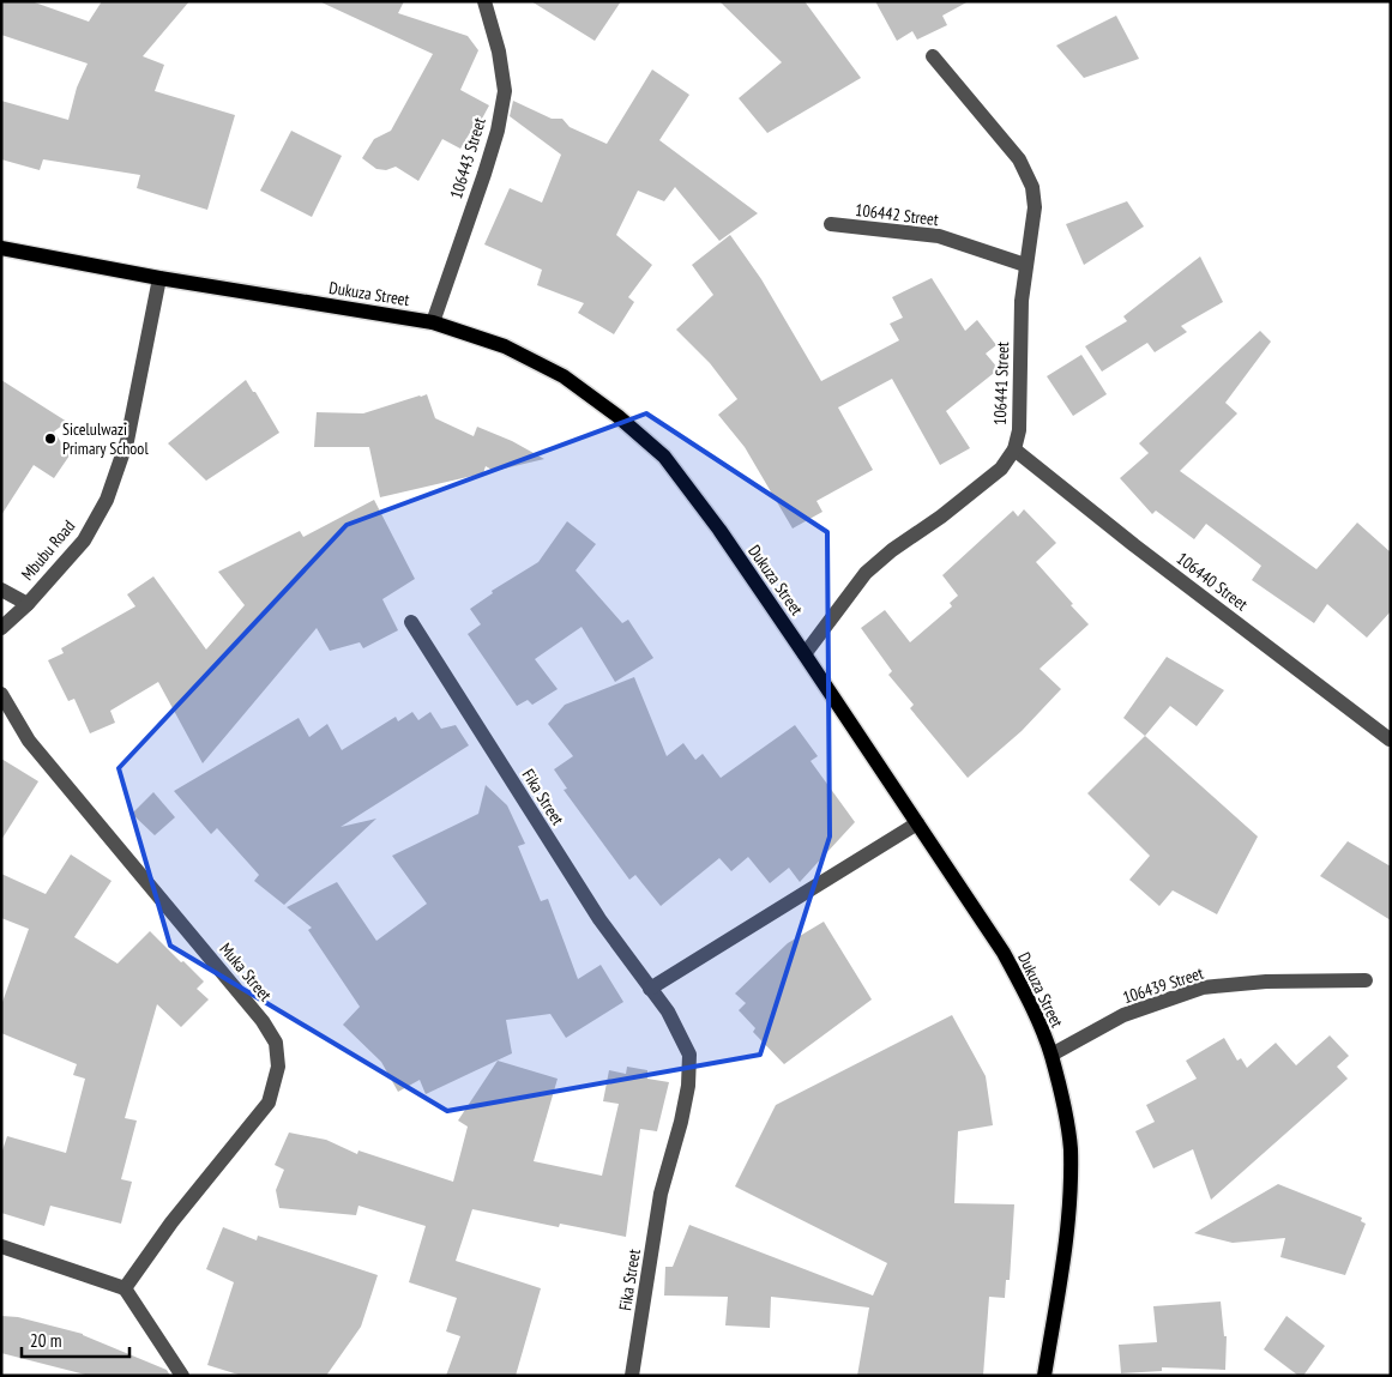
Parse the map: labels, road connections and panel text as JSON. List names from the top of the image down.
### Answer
{
  "streets": {
    "main road": ["Dukuza Street"],
    "street": [
      "106443 Street",
      "106442 Street",
      "106441 Street",
      "Mbubu Road",
      "106440 Street",
      "Fika Street",
      "Muka Street",
      "106439 Street"
    ]
  },
  "crossings": [
    ["106443 Street", "Dukuza Street"],
    ["106442 Street", "106441 Street"],
    ["Dukuza Street", "106441 Street"],
    ["Dukuza Street", "Mbubu Road"],
    ["Dukuza Street", "106439 Street"],
    ["106441 Street", "106440 Street"]
  ],
  "places": ["Sicelulwazi Primary School"],
  "scale_bar": "20 m"
}
